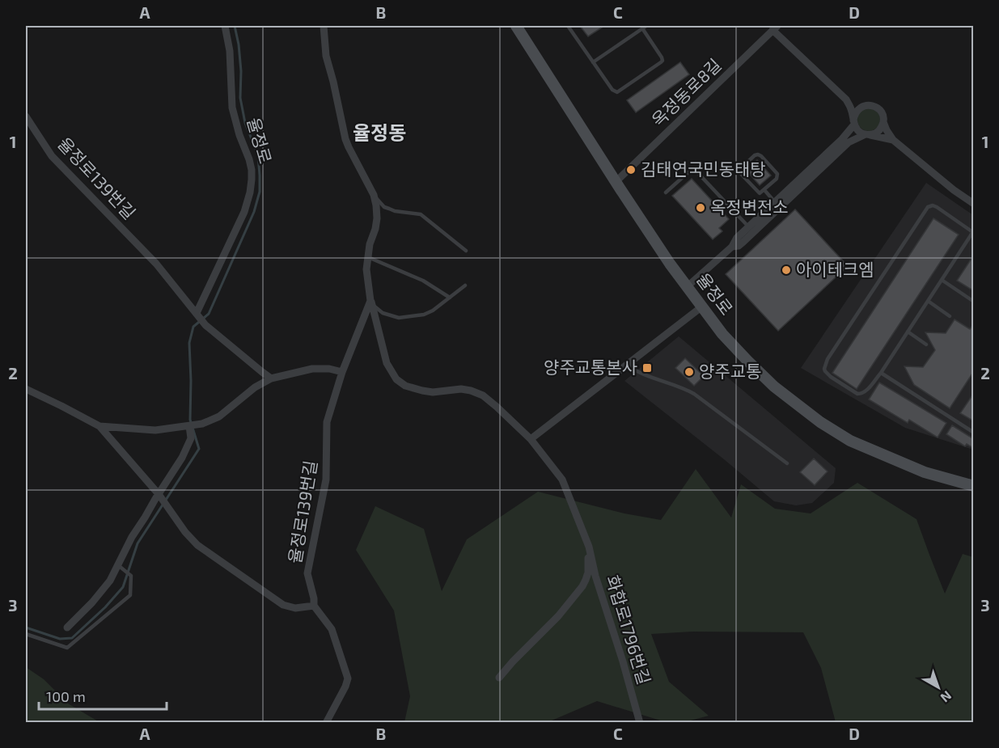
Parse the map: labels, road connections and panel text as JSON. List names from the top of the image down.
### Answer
{
  "streets": {
    "main road": ["율정로"],
    "street": ["옥정동로8길", "율정로139번길", "화합로1796번길"]
  },
  "crossings": [
    ["옥정동로8길", "율정로"],
    ["율정로", "율정로139번길"],
    ["율정로139번길", "화합로1796번길"]
  ],
  "districts": ["율정동"],
  "places": {
    "other": [
      "김태연국민동태탕",
      "옥정변전소",
      "아이테크엠",
      "양주교통"
    ],
    "transit": ["양주교통본사"]
  },
  "scale_bar": "100 m",
  "north": "bottom right",
  "grid": {
    "columns": [
      "A",
      "B",
      "C",
      "D"
    ],
    "rows": ["1", "2", "3"]
  }
}
